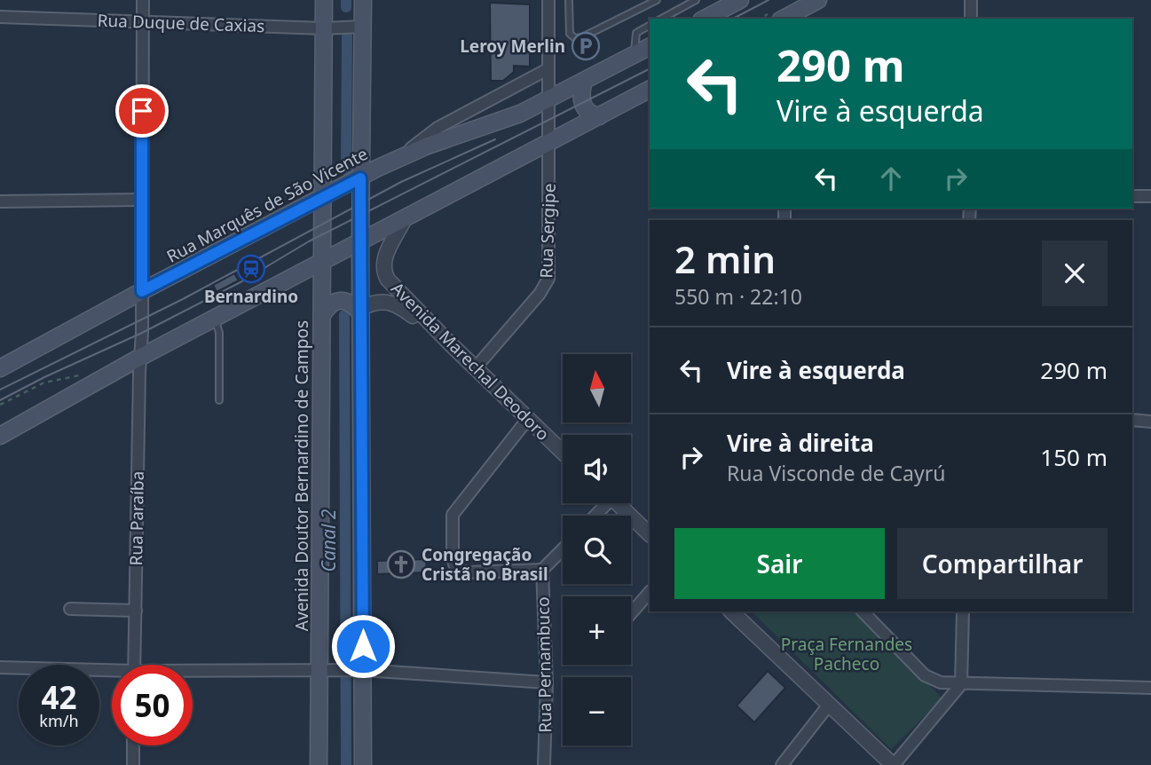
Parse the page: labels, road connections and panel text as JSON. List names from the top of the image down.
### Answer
{
  "streets": {
    "main road": ["Rua Marquês de São Vicente", "Avenida Doutor Bernardino de Campos"],
    "street": [
      "Rua Duque de Caxias",
      "Rua Sergipe",
      "Avenida Marechal Deodoro",
      "Rua Paraíba",
      "Rua Pernambuco"
    ]
  },
  "crossings": [
    ["Rua Duque de Caxias", "Avenida Doutor Bernardino de Campos"],
    ["Rua Duque de Caxias", "Rua Paraíba"],
    ["Rua Marquês de São Vicente", "Rua Sergipe"],
    ["Rua Marquês de São Vicente", "Avenida Doutor Bernardino de Campos"],
    ["Rua Marquês de São Vicente", "Rua Paraíba"],
    ["Rua Sergipe", "Avenida Marechal Deodoro"]
  ],
  "water": ["Canal 2"],
  "parks": ["Praça Fernandes Pacheco"],
  "places": {
    "parking": ["Leroy Merlin"],
    "station": ["Bernardino"],
    "church": ["Congregação Cristã no Brasil"]
  },
  "north": "top",
  "page": {
    "turn": ["290 m", "Vire à esquerda"],
    "heading": ["2 min", "550 m · 22:10"],
    "list": [
      {
        "name": "Vire à esquerda",
        "value": "290 m"
      },
      {
        "name": "Vire à direita",
        "note": "Rua Visconde de Cayrú",
        "value": "150 m"
      }
    ],
    "map_buttons": ["+", "−"],
    "buttons": ["Sair", "Compartilhar"],
    "speed": "42 km/h",
    "limit": "50"
  }
}
